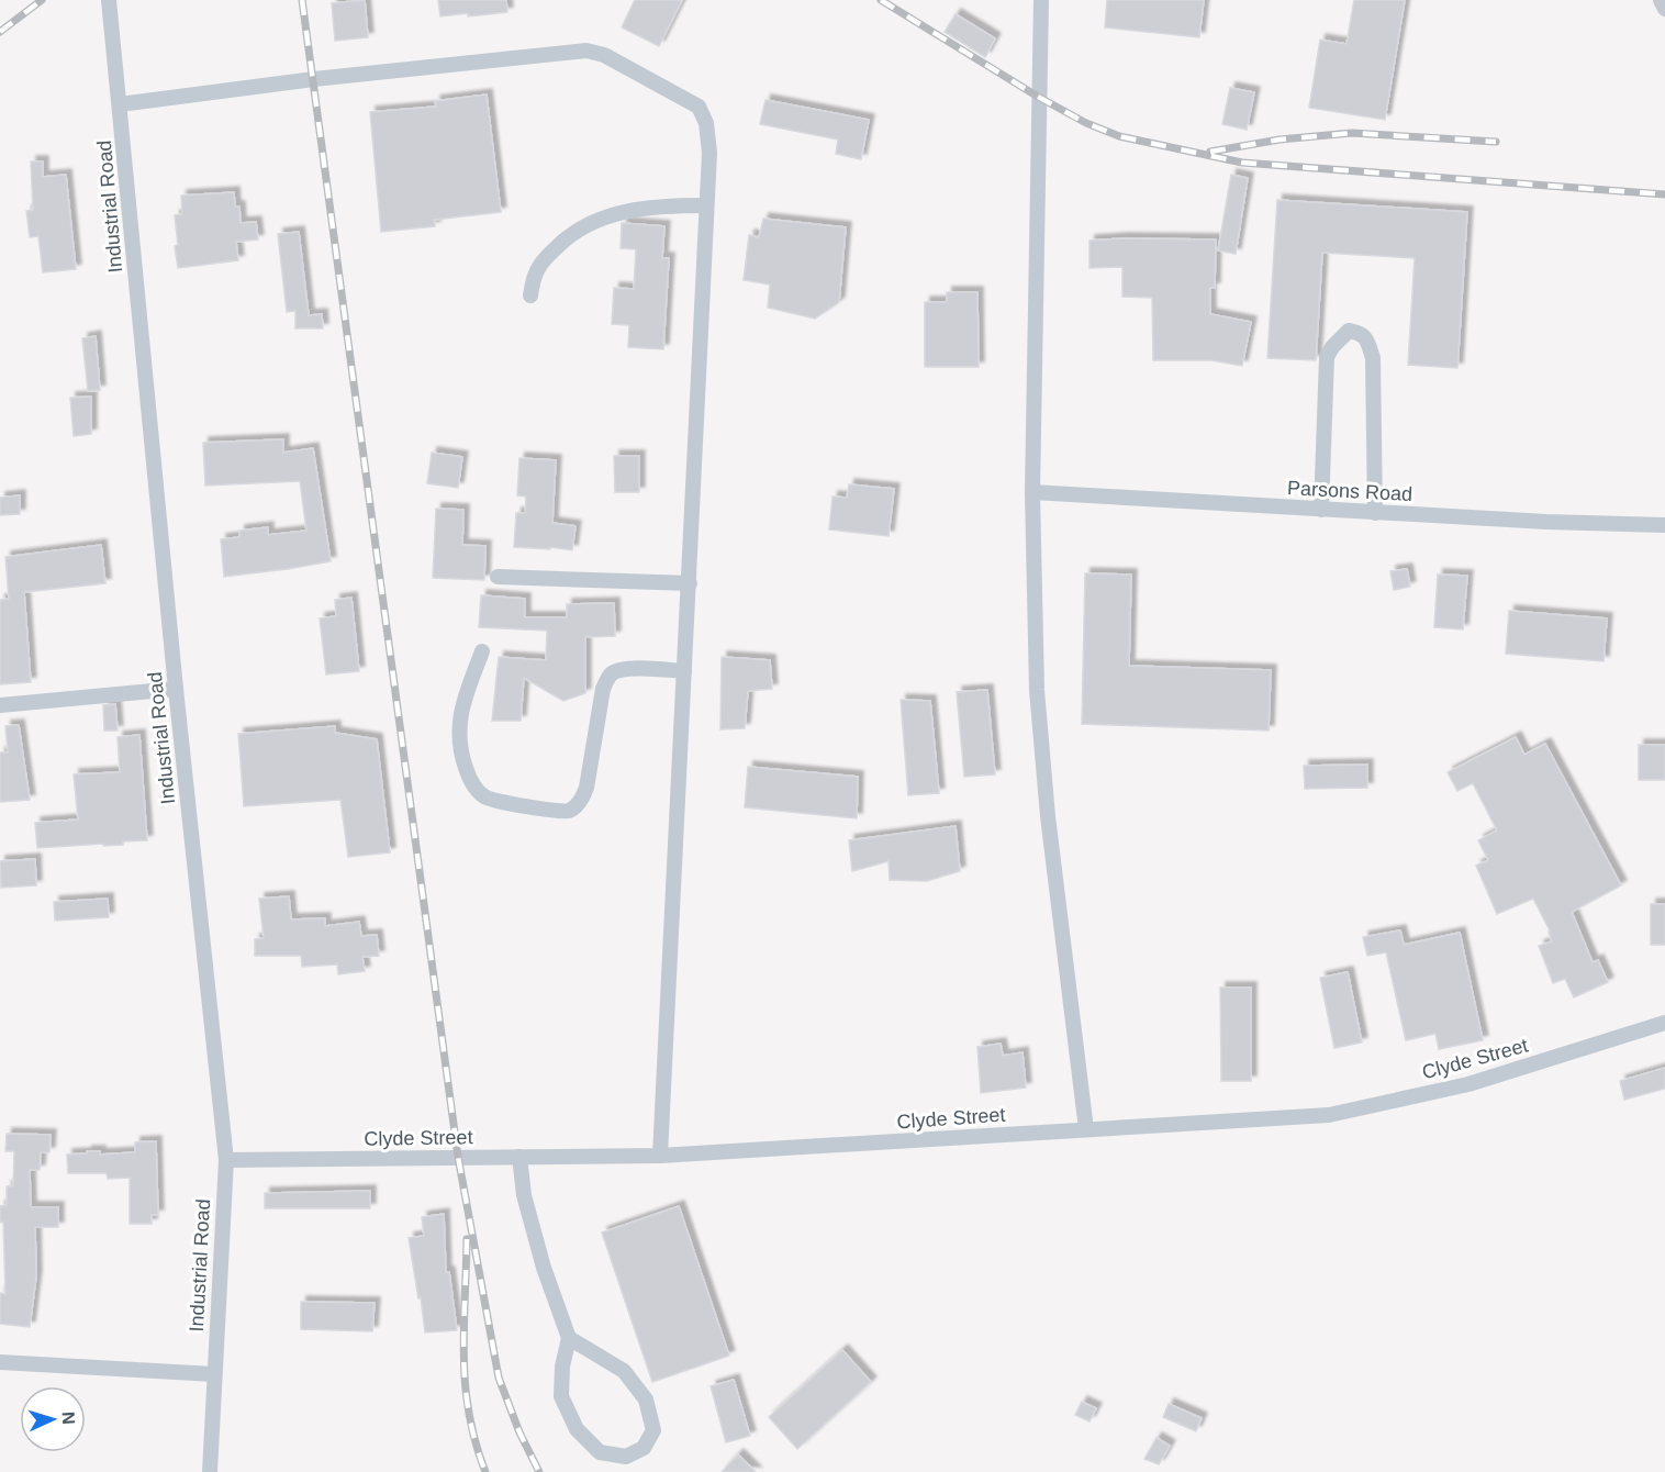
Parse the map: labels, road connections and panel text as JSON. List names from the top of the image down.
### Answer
{
  "streets": {
    "street": ["Industrial Road", "Parsons Road", "Clyde Street"]
  },
  "crossings": [
    ["Industrial Road", "Clyde Street"]
  ],
  "north": "right"
}
